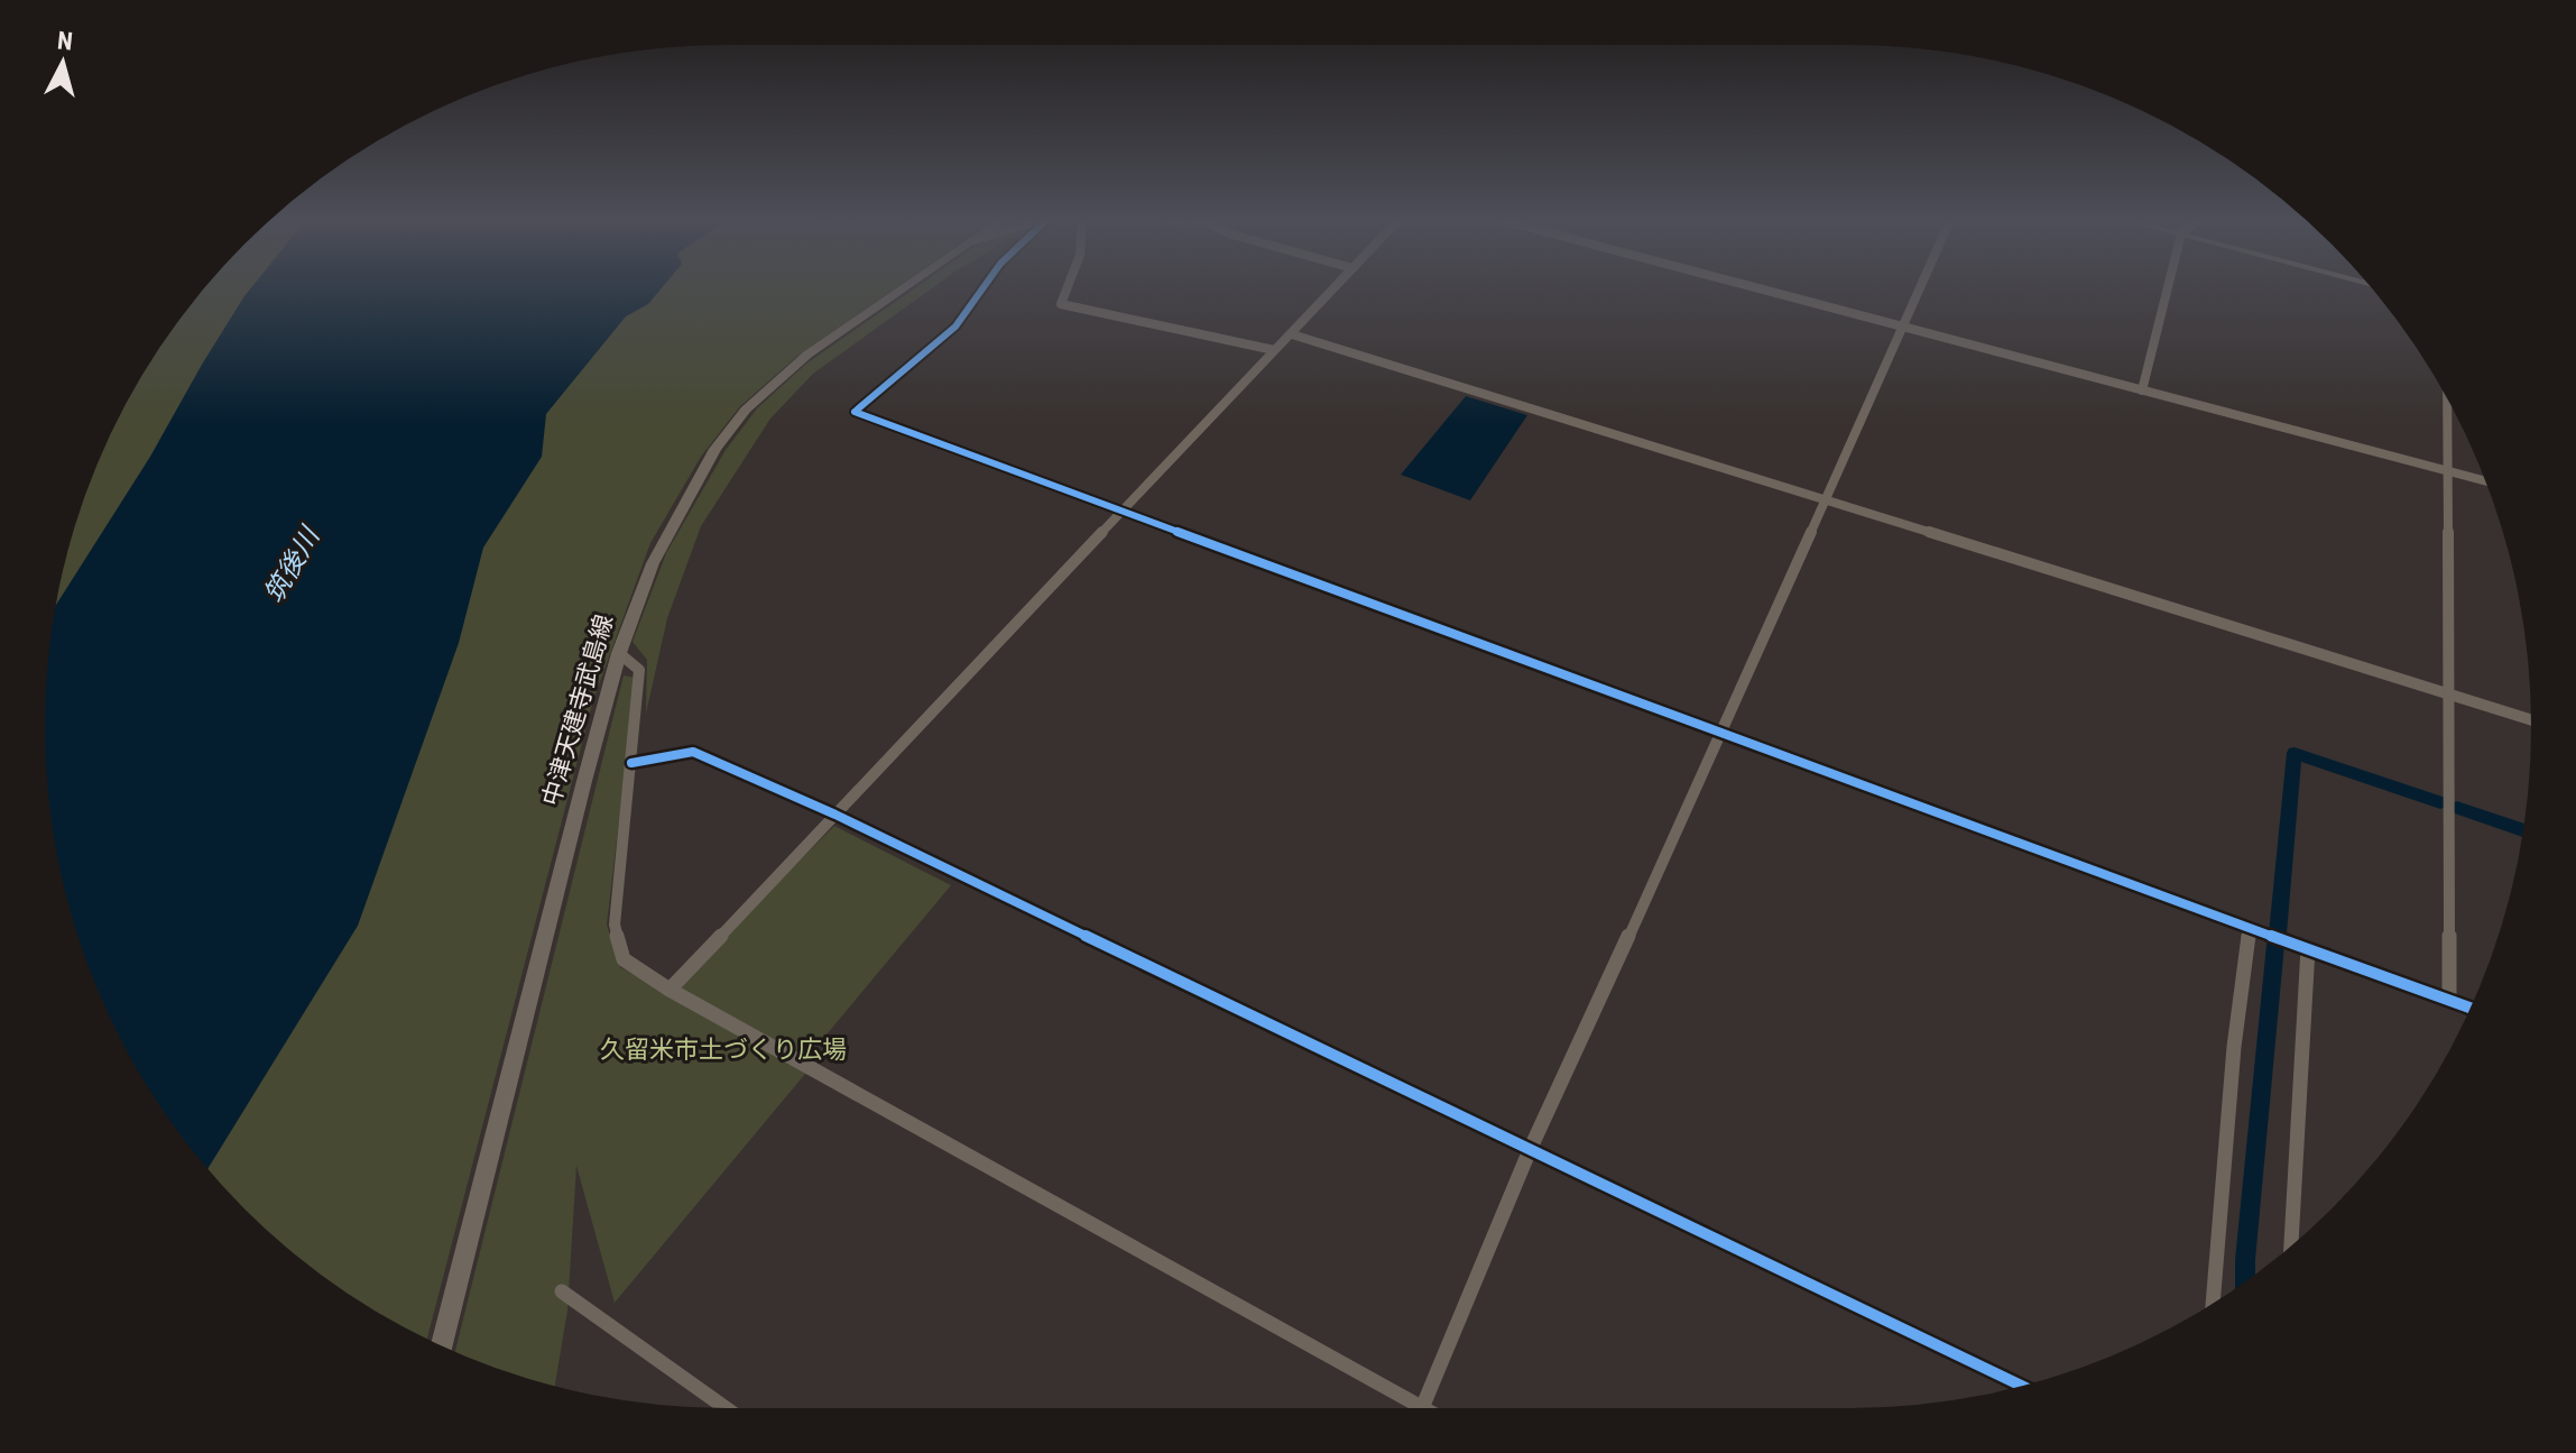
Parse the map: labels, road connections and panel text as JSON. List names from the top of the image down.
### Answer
{
  "streets": {
    "main road": ["中津天建寺武島線"]
  },
  "water": ["筑後川"],
  "parks": ["久留米市土づくり広場"],
  "north": "top"
}
